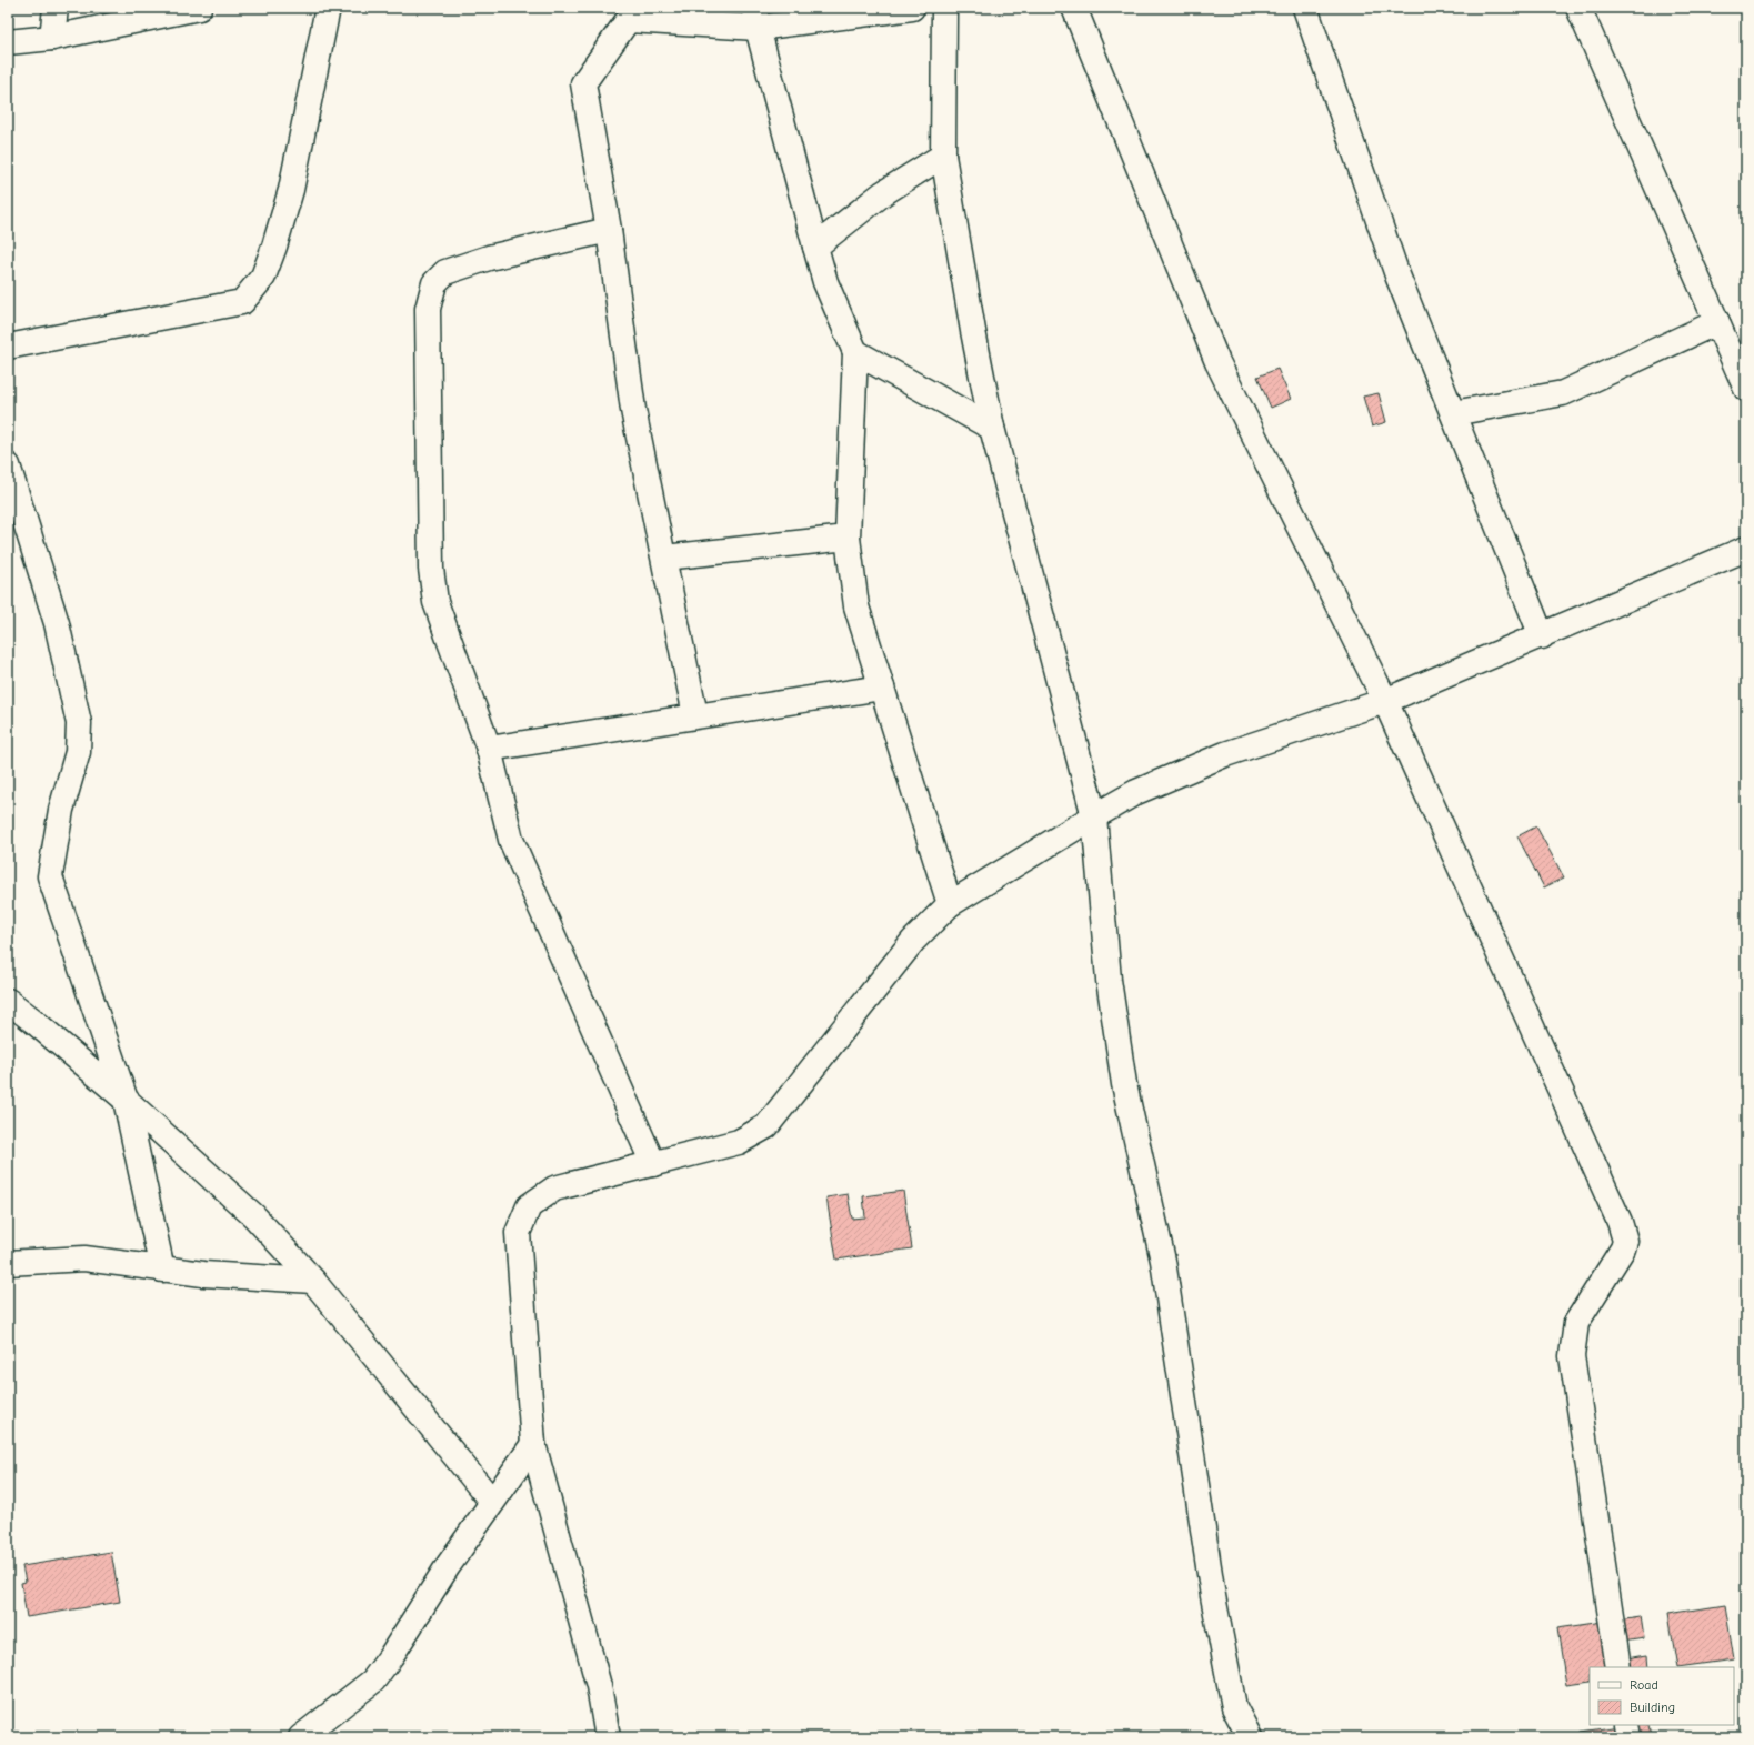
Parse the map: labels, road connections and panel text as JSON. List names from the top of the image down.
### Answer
{
  "legend": ["Road", "Building"]
}
